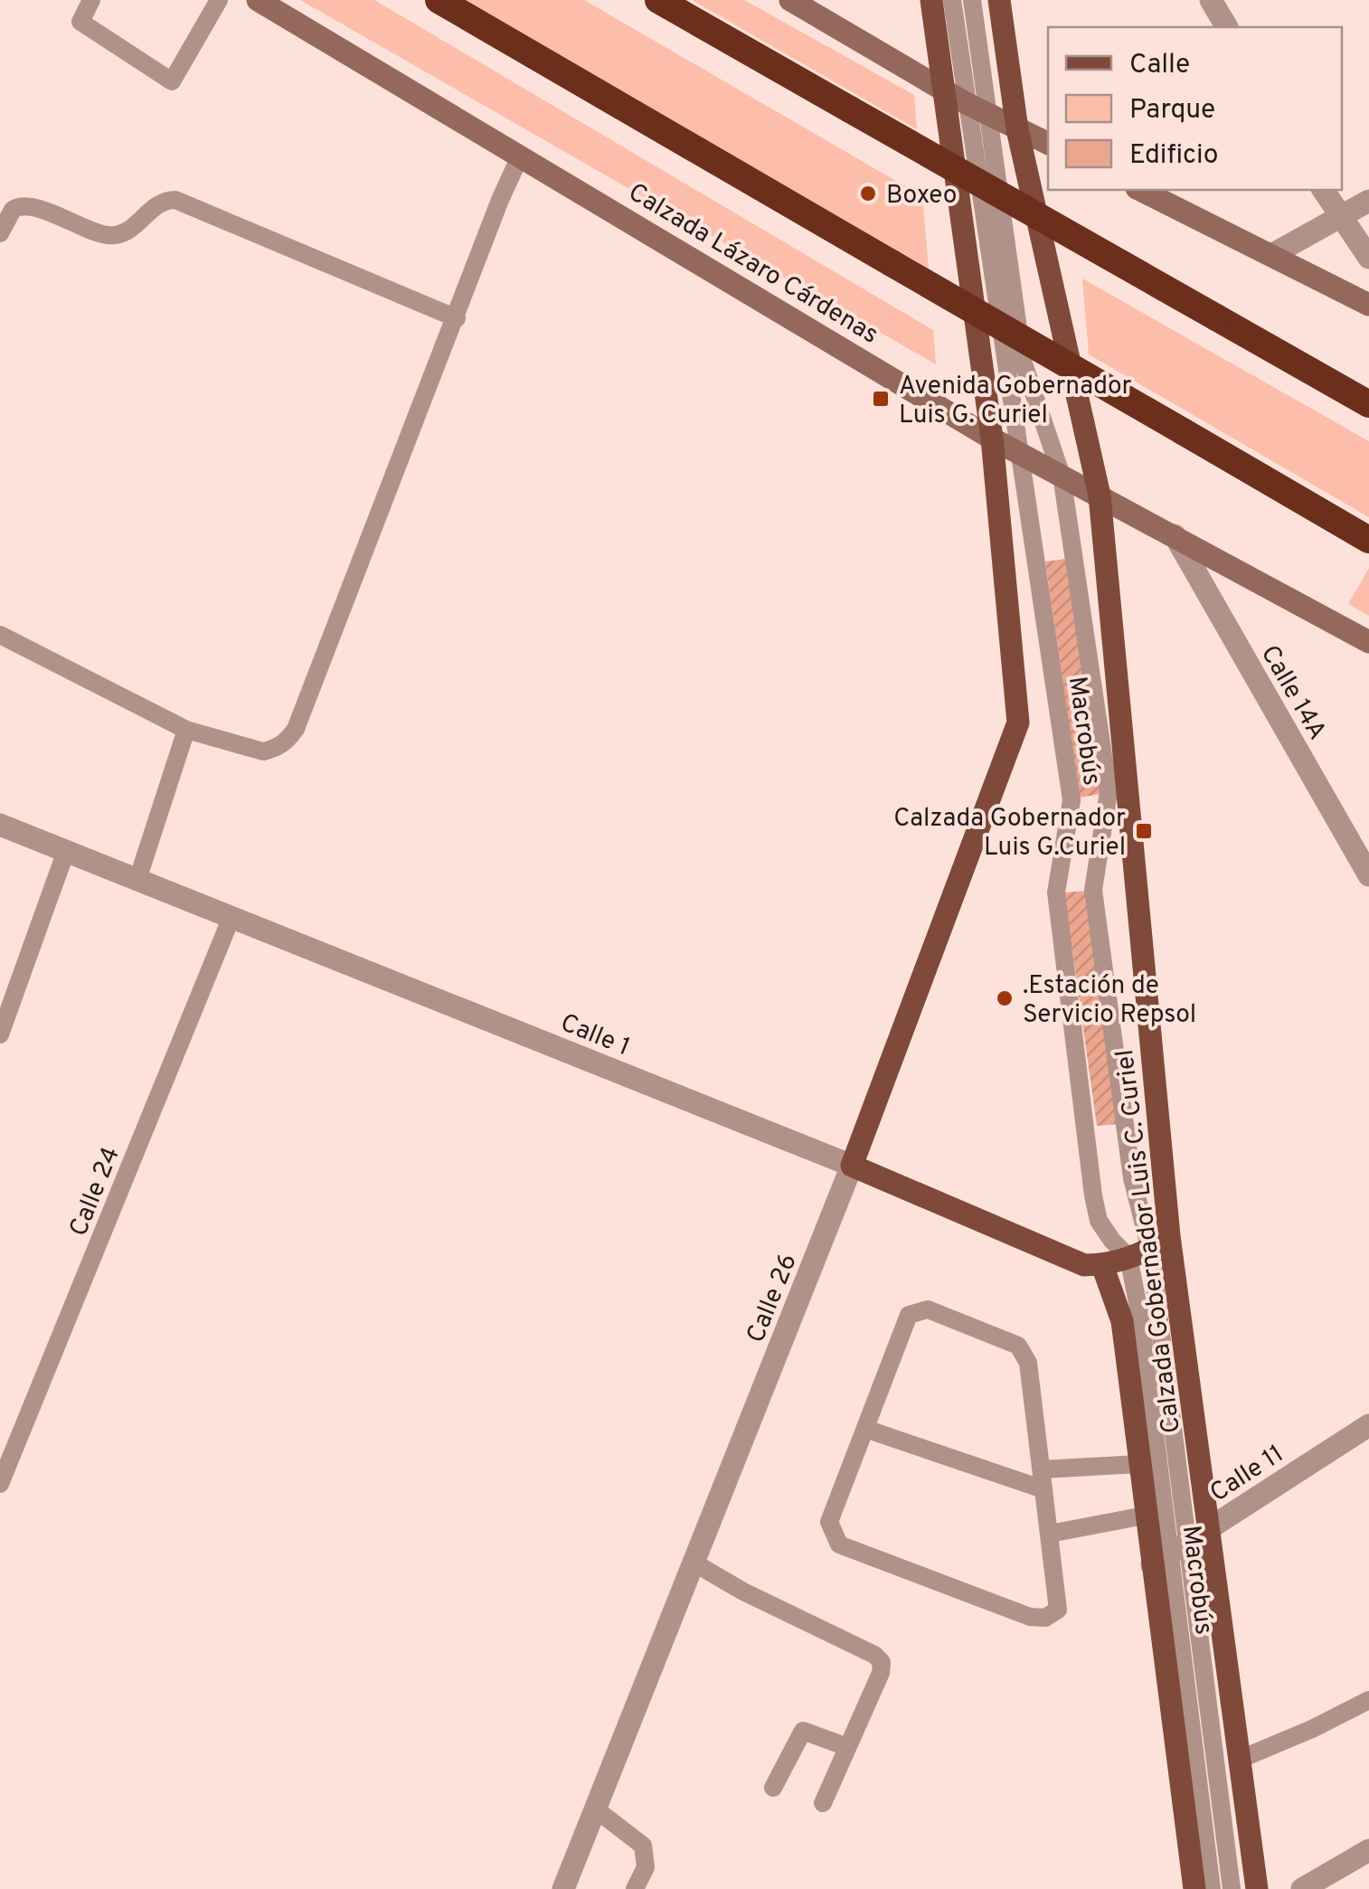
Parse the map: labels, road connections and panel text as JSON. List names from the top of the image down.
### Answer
{
  "streets": {
    "main road": [
      "Calzada Lázaro Cárdenas",
      "Calle 1",
      "Calzada Gobernador Luis C. Curiel",
      "Calle 26"
    ],
    "street": ["Calle 14A", "Calle 11"],
    "lane": ["Macrobús", "Calle 24"]
  },
  "crossings": [
    ["Calzada Lázaro Cárdenas", "Calle 14A"],
    ["Calzada Lázaro Cárdenas", "Macrobús"],
    ["Calzada Lázaro Cárdenas", "Calzada Gobernador Luis C. Curiel"],
    ["Calzada Lázaro Cárdenas", "Calle 26"],
    ["Macrobús", "Calzada Gobernador Luis C. Curiel"],
    ["Macrobús", "Calle 11"],
    ["Calle 1", "Calle 24"],
    ["Calle 1", "Calzada Gobernador Luis C. Curiel"],
    ["Calle 1", "Calle 26"],
    ["Calzada Gobernador Luis C. Curiel", "Calle 11"]
  ],
  "places": {
    "other": ["Boxeo", ".Estación de Servicio Repsol"],
    "transit": ["Avenida Gobernador Luis G. Curiel", "Calzada Gobernador Luis G.Curiel"]
  },
  "legend": ["Calle", "Parque", "Edificio"]
}
